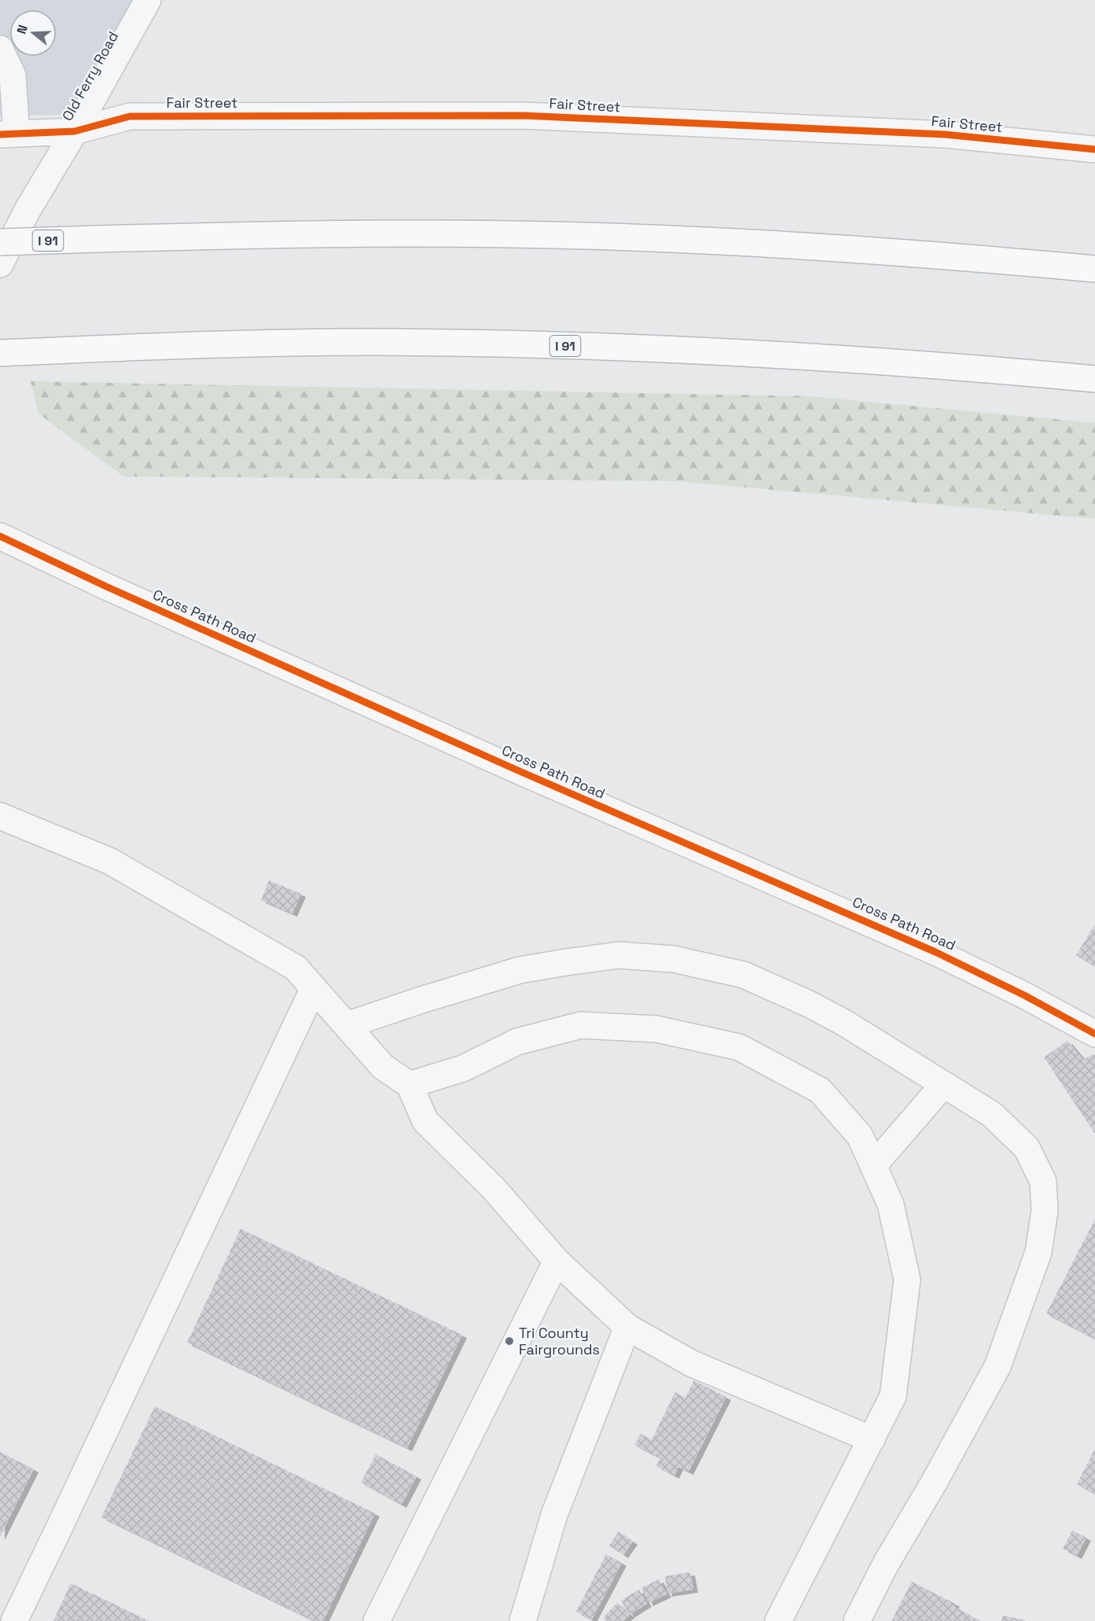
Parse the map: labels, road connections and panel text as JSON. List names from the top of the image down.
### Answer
{
  "streets": {
    "highway": ["I 91"],
    "street": ["Old Ferry Road", "Fair Street", "Cross Path Road"]
  },
  "crossings": [
    ["Old Ferry Road", "Fair Street"]
  ],
  "places": ["Tri County Fairgrounds"],
  "north": "left"
}
